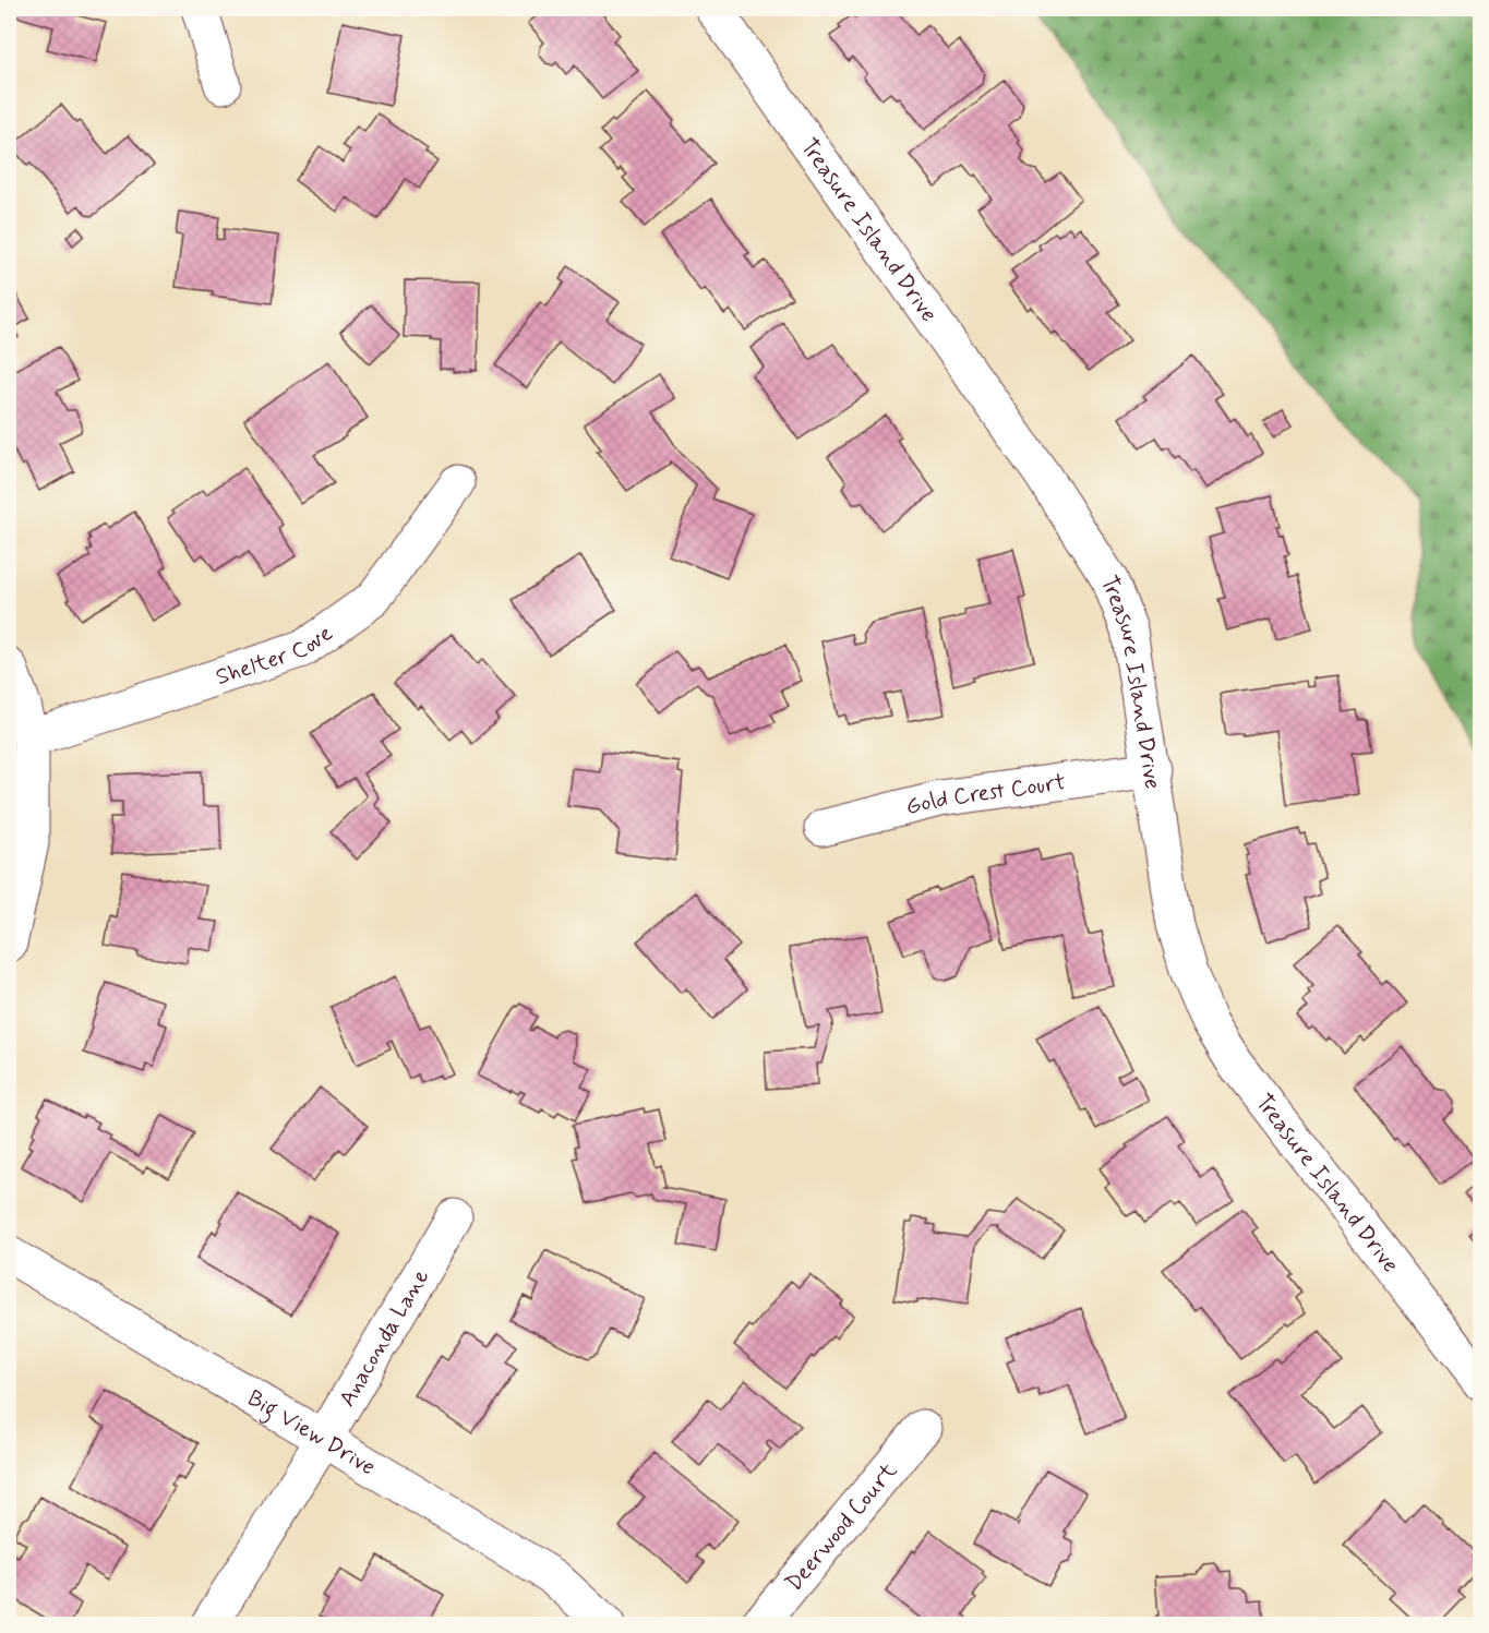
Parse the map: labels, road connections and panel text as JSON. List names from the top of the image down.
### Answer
{
  "streets": {
    "street": [
      "Treasure Island Drive",
      "Shelter Cove",
      "Gold Crest Court",
      "Anaconda Lane",
      "Big View Drive",
      "Deerwood Court"
    ]
  },
  "crossings": [
    ["Treasure Island Drive", "Gold Crest Court"],
    ["Anaconda Lane", "Big View Drive"]
  ]
}
